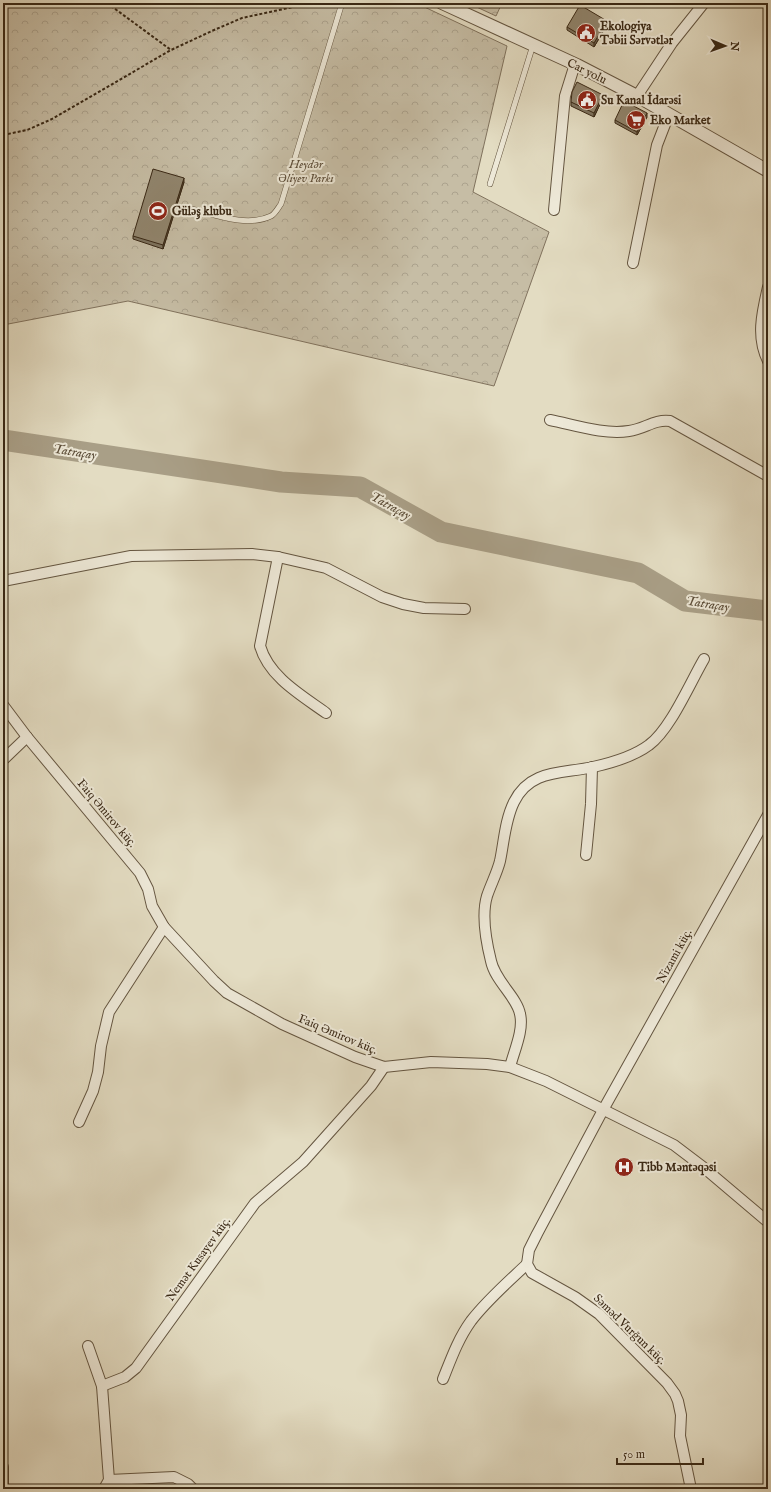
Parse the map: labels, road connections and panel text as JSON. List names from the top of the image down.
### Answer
{
  "streets": {
    "street": [
      "Car yolu",
      "Faiq Əmirov küç.",
      "Nizami küç.",
      "Nemət Kusayev küç.",
      "Səməd Vurğun küç."
    ]
  },
  "crossings": [
    ["Faiq Əmirov küç.", "Nizami küç."],
    ["Faiq Əmirov küç.", "Nemət Kusayev küç."]
  ],
  "water": ["Tatraçay"],
  "parks": ["Heydər Əliyev Parkı"],
  "places": {
    "public building": ["Ekologiya Təbii Sərvətlər", "Su Kanal İdarəsi"],
    "supermarket": ["Eko Market"],
    "sports": ["Güləş klubu"],
    "hospital": ["Tibb Məntəqəsi"]
  },
  "scale_bar": "50 m",
  "north": "right"
}
